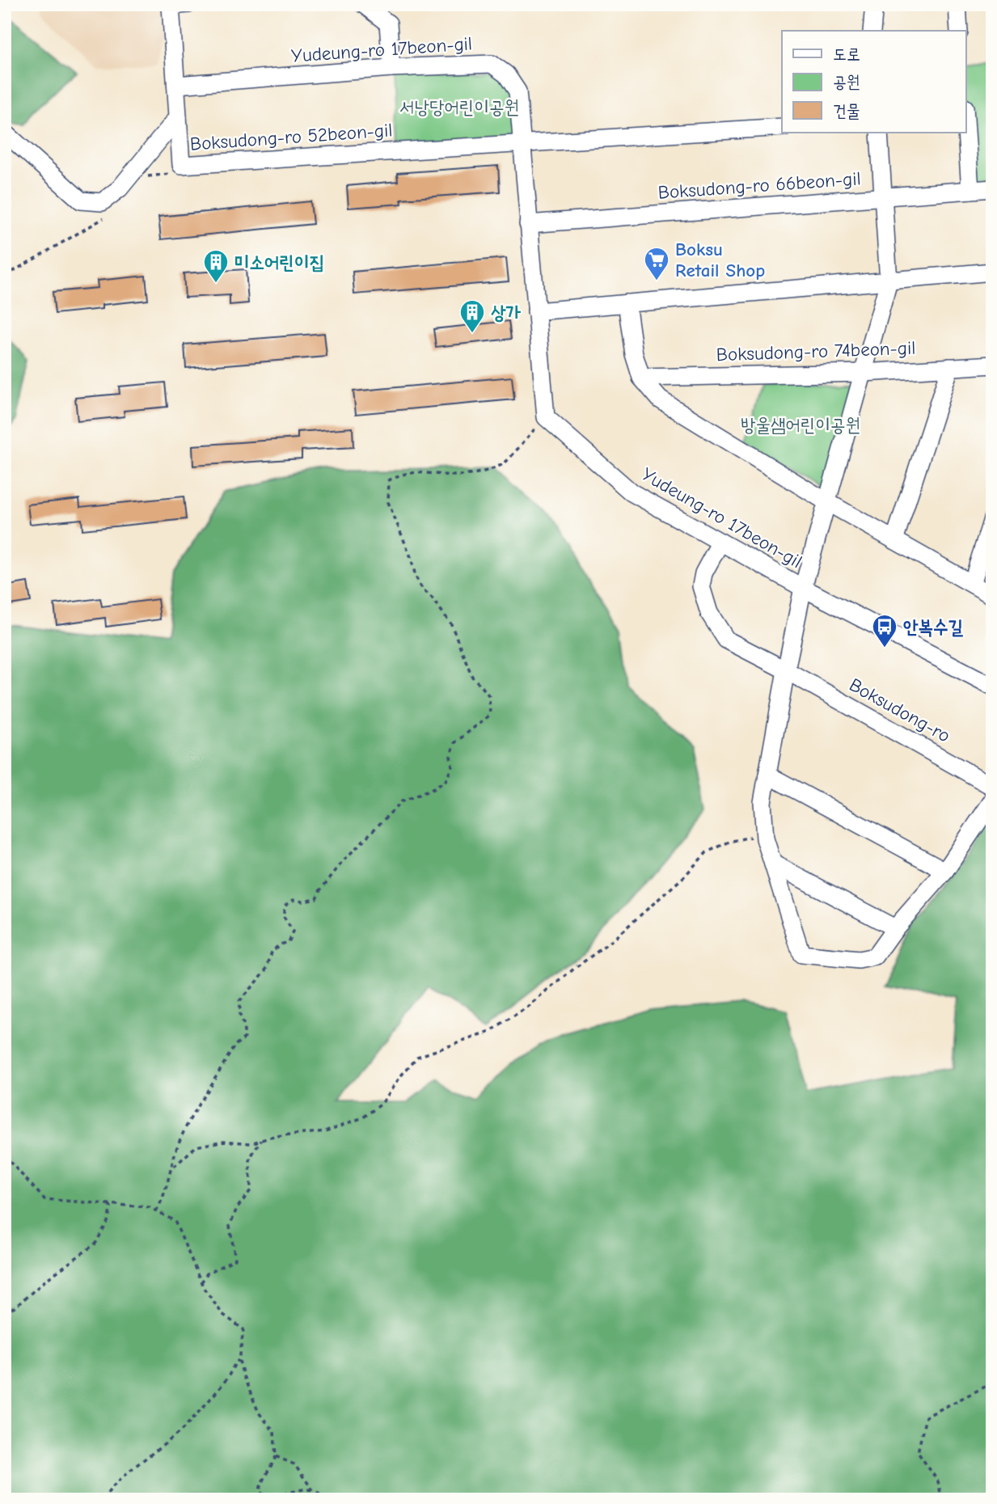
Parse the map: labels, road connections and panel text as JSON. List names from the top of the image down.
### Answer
{
  "streets": {
    "street": [
      "Yudeung-ro 17beon-gil",
      "Boksudong-ro 52beon-gil",
      "Boksudong-ro 66beon-gil",
      "Boksudong-ro 74beon-gil",
      "Boksudong-ro"
    ]
  },
  "crossings": [
    ["Yudeung-ro 17beon-gil", "Boksudong-ro 52beon-gil"],
    ["Yudeung-ro 17beon-gil", "Boksudong-ro 66beon-gil"],
    ["Yudeung-ro 17beon-gil", "Boksudong-ro 74beon-gil"],
    ["Yudeung-ro 17beon-gil", "Boksudong-ro"]
  ],
  "parks": ["서낭당어린이공원", "방울샘어린이공원"],
  "places": {
    "supermarket": ["Boksu Retail Shop"],
    "building": ["미소어린이집", "상가"],
    "bus stop": ["안복수길"]
  },
  "legend": ["도로", "공원", "건물"]
}
